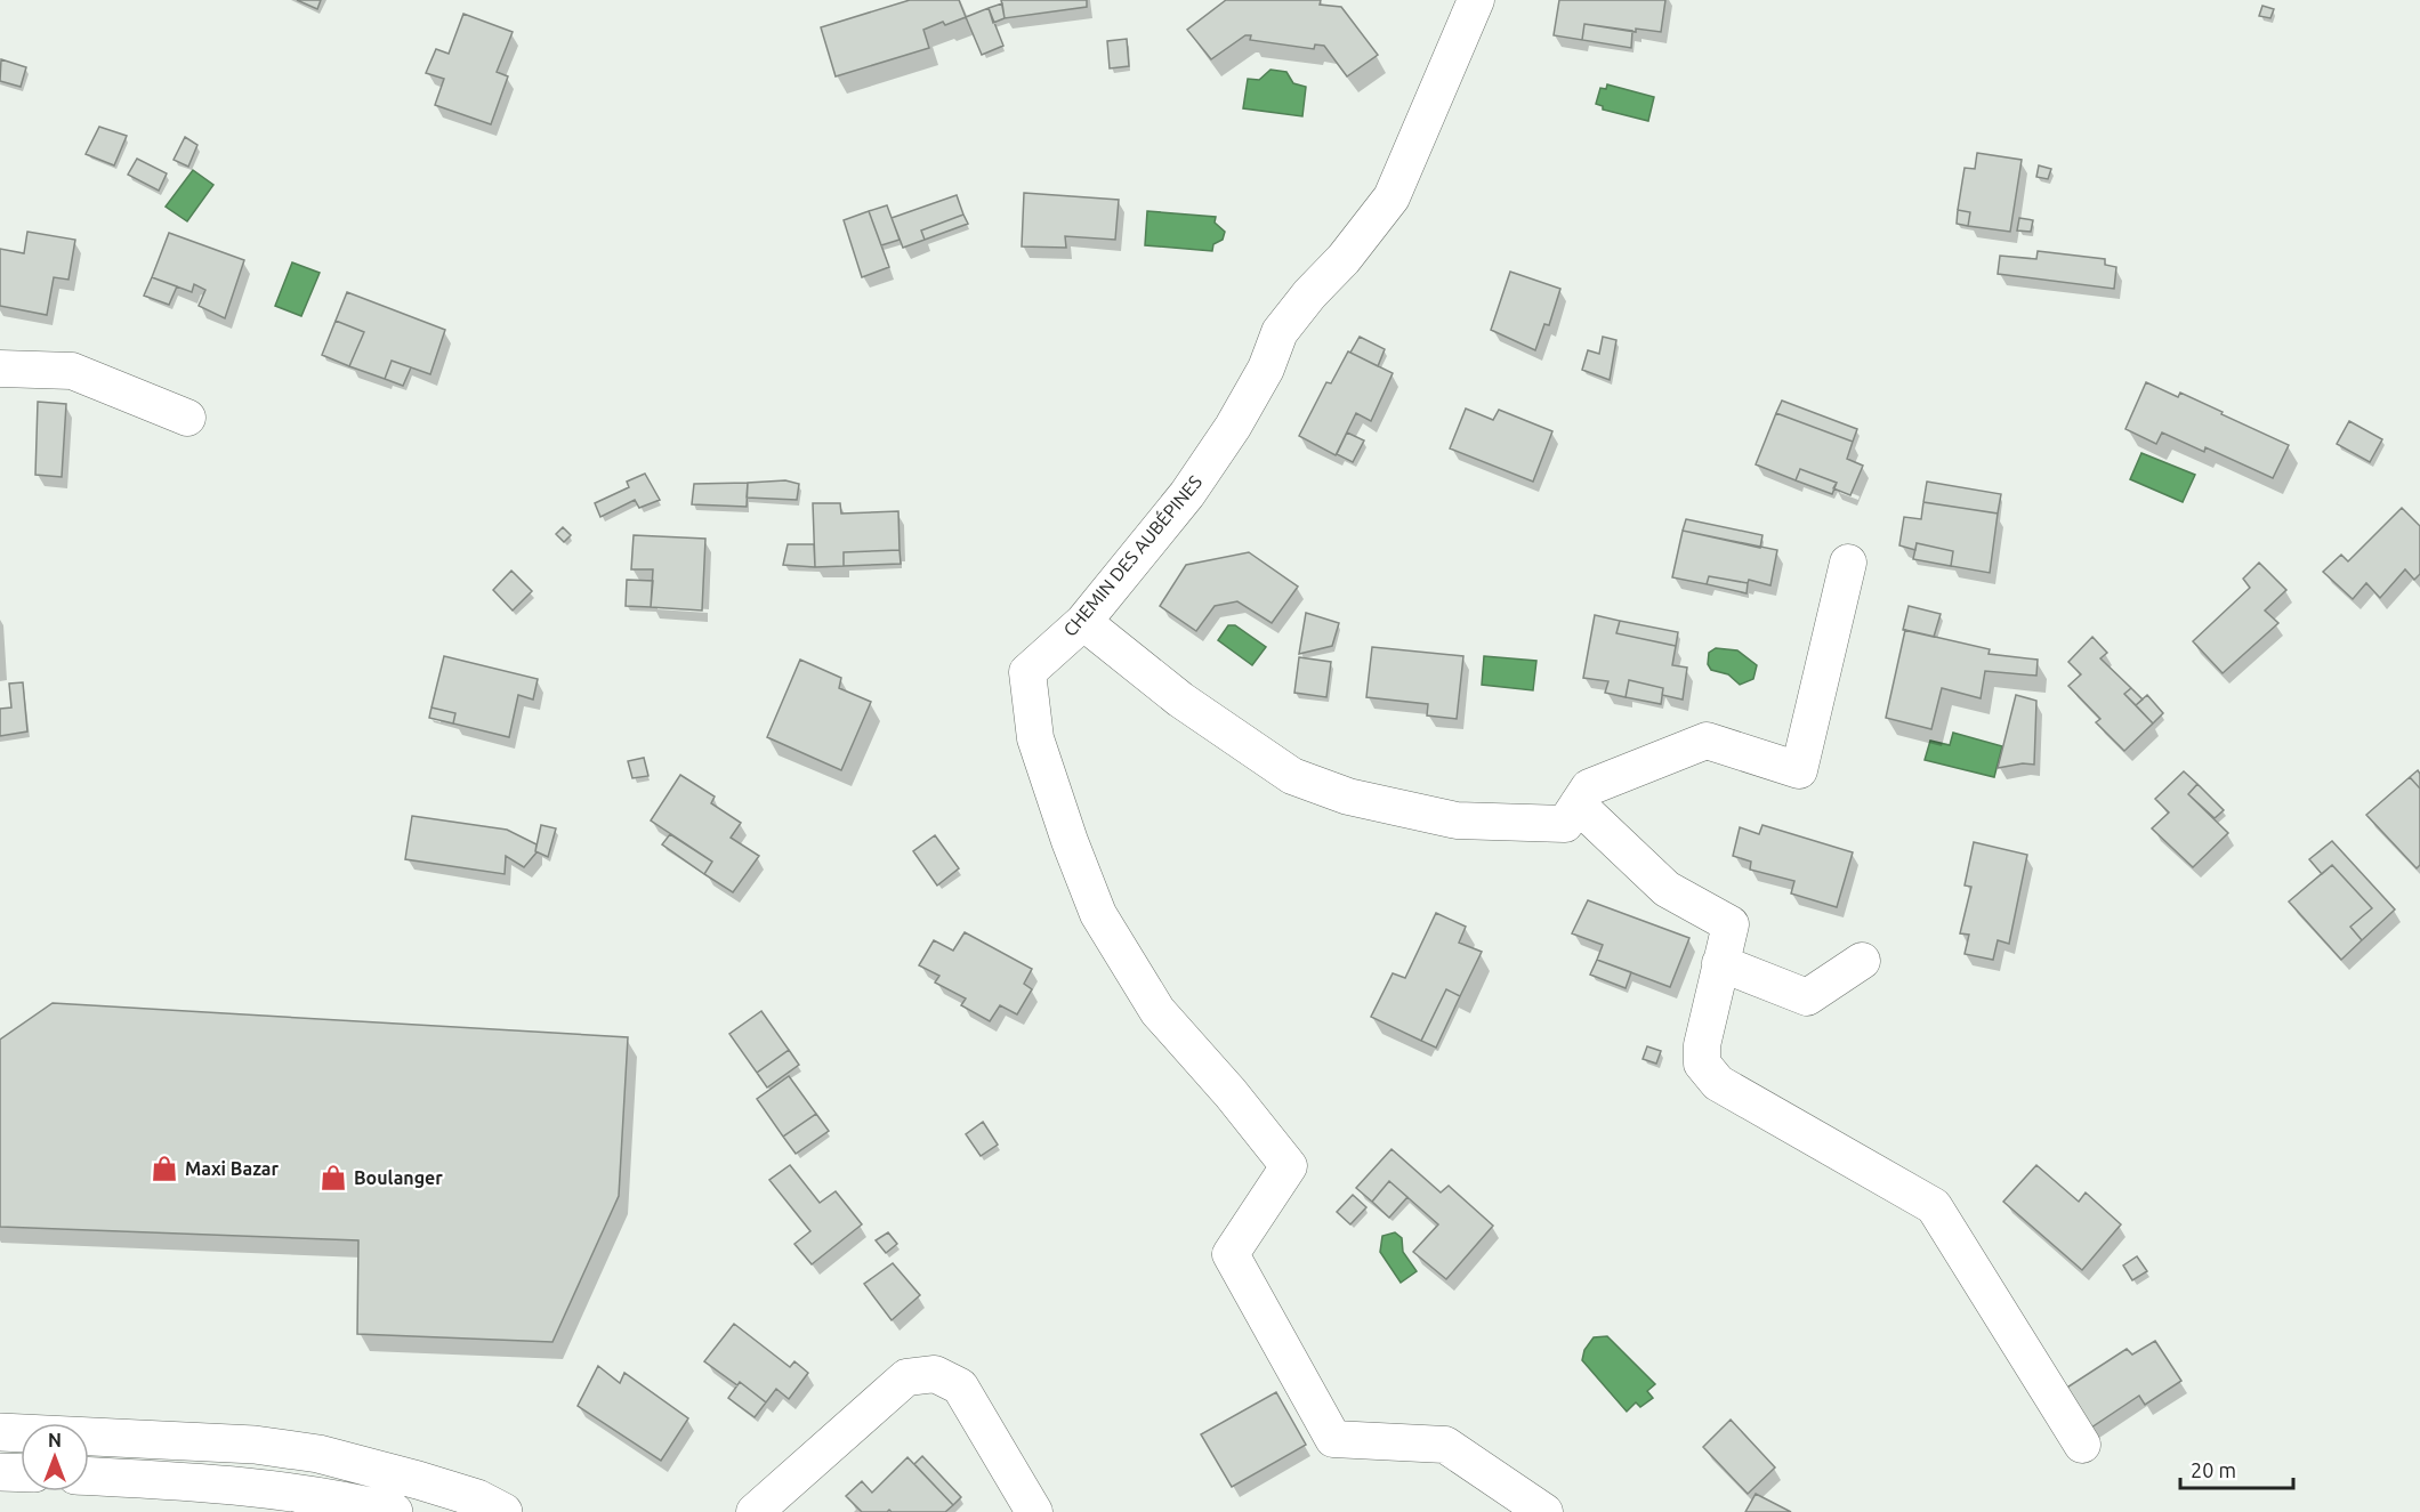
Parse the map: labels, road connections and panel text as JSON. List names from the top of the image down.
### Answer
{
  "streets": {
    "street": ["CHEMIN DES AUBÉPINES"]
  },
  "places": {
    "shop": ["Maxi Bazar", "Boulanger"]
  },
  "scale_bar": "20 m",
  "north": "top"
}
